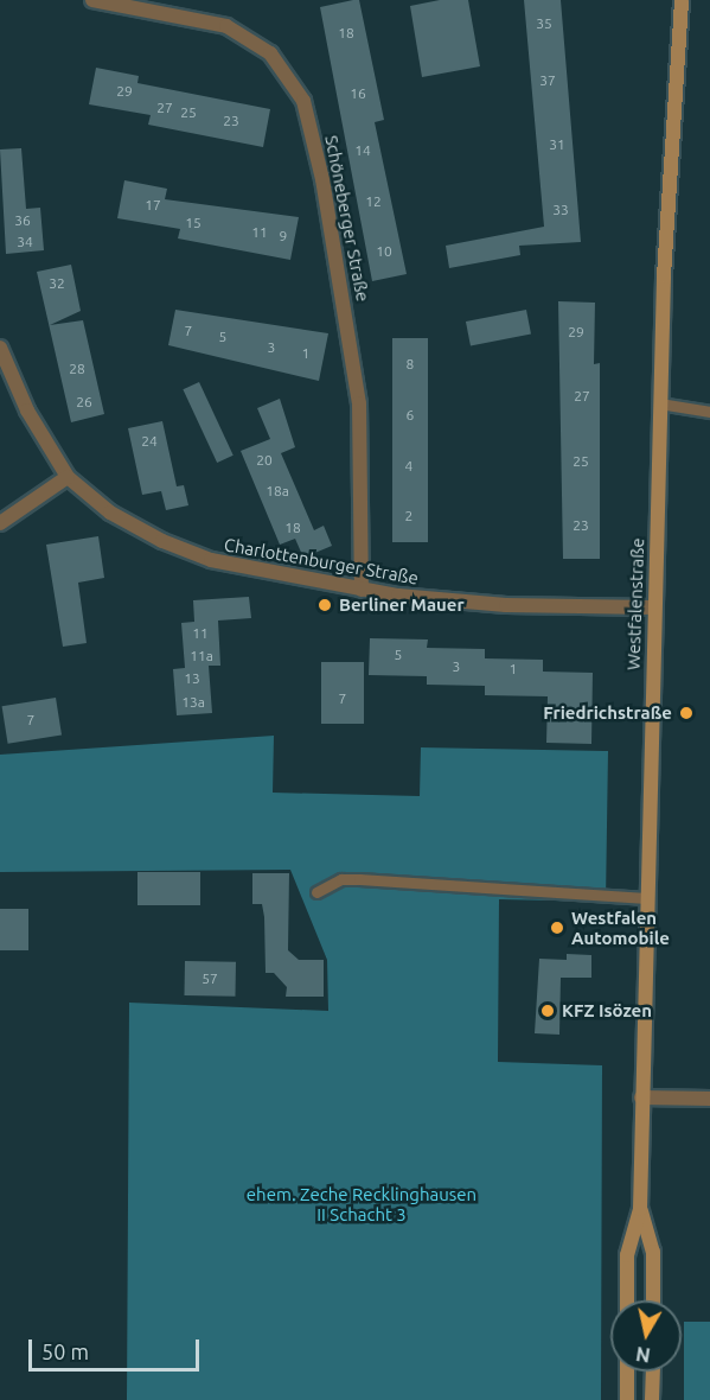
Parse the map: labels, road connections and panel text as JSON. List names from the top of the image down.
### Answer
{
  "streets": {
    "main road": ["Westfalenstraße"],
    "street": ["Schöneberger Straße", "Charlottenburger Straße"]
  },
  "crossings": [
    ["Schöneberger Straße", "Charlottenburger Straße"],
    ["Charlottenburger Straße", "Westfalenstraße"]
  ],
  "parks": ["ehem. Zeche Recklinghausen II Schacht 3"],
  "places": [
    "Berliner Mauer",
    "Friedrichstraße",
    "Westfalen Automobile",
    "KFZ Isözen"
  ],
  "house_numbers": [
    "35",
    "18",
    "37",
    "29",
    "16",
    "27",
    "25",
    "23",
    "31",
    "14",
    "12",
    "17",
    "33",
    "36",
    "15",
    "11",
    "9",
    "34",
    "10",
    "32",
    "7",
    "29",
    "5",
    "3",
    "1",
    "8",
    "28",
    "27",
    "26",
    "6",
    "24",
    "20",
    "25",
    "4",
    "18a",
    "2",
    "23",
    "18",
    "11",
    "5",
    "11a",
    "3",
    "1",
    "13",
    "7",
    "13a",
    "7",
    "57"
  ],
  "scale_bar": "50 m",
  "north": "bottom"
}
